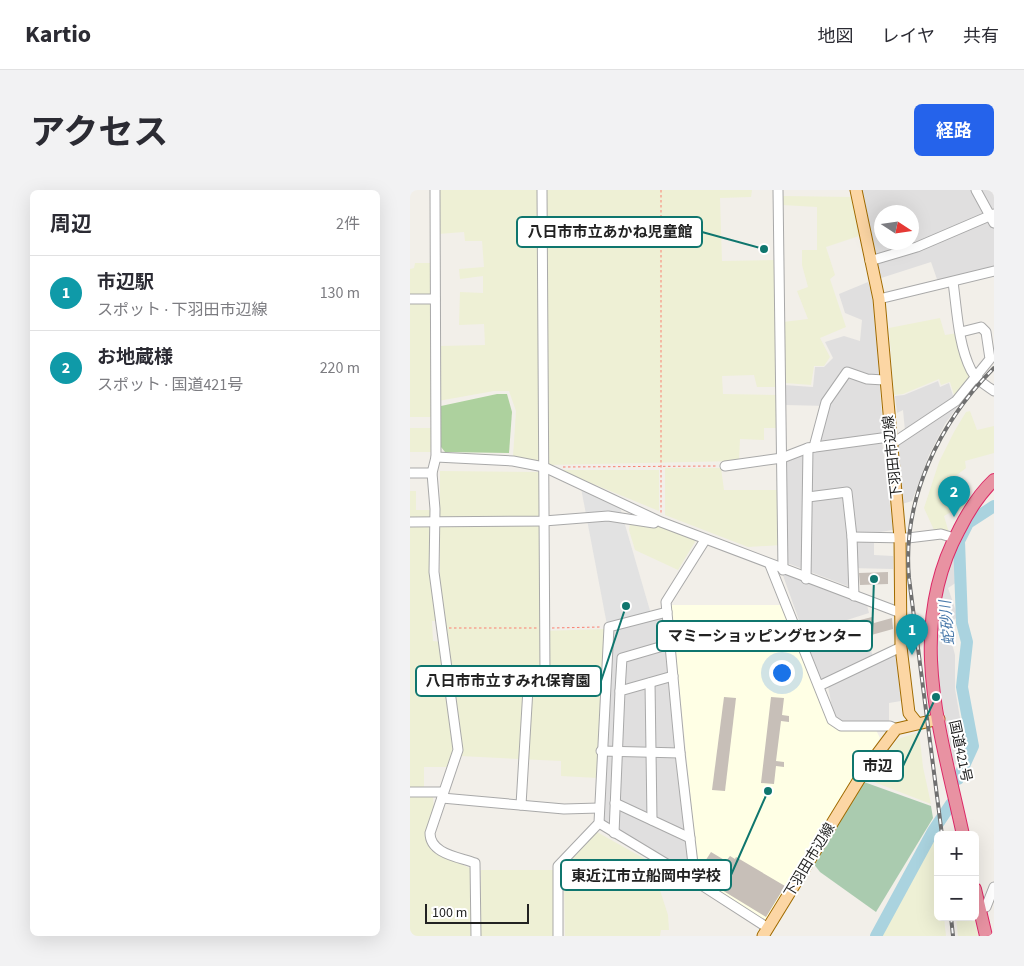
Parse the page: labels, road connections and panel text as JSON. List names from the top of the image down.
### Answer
{
  "streets": {
    "highway": ["国道421号"],
    "main road": ["下羽田市辺線"]
  },
  "water": ["蛇砂川"],
  "places": [
    "八日市市立あかね児童館",
    "マミーショッピングセンター",
    "八日市市立すみれ保育園",
    "市辺",
    "東近江市立船岡中学校"
  ],
  "scale_bar": "100 m",
  "north": "right",
  "page": {
    "header": "Kartio",
    "nav": ["地図", "レイヤ", "共有"],
    "title": "アクセス",
    "buttons": "経路",
    "heading": ["周辺", "2件"],
    "list": [
      {
        "mark": "1",
        "name": "市辺駅",
        "note": "スポット · 下羽田市辺線",
        "value": "130 m"
      },
      {
        "mark": "2",
        "name": "お地蔵様",
        "note": "スポット · 国道421号",
        "value": "220 m"
      }
    ],
    "pins": ["2", "1"],
    "map_buttons": ["+", "−"],
    "scale": "100 m"
  }
}
